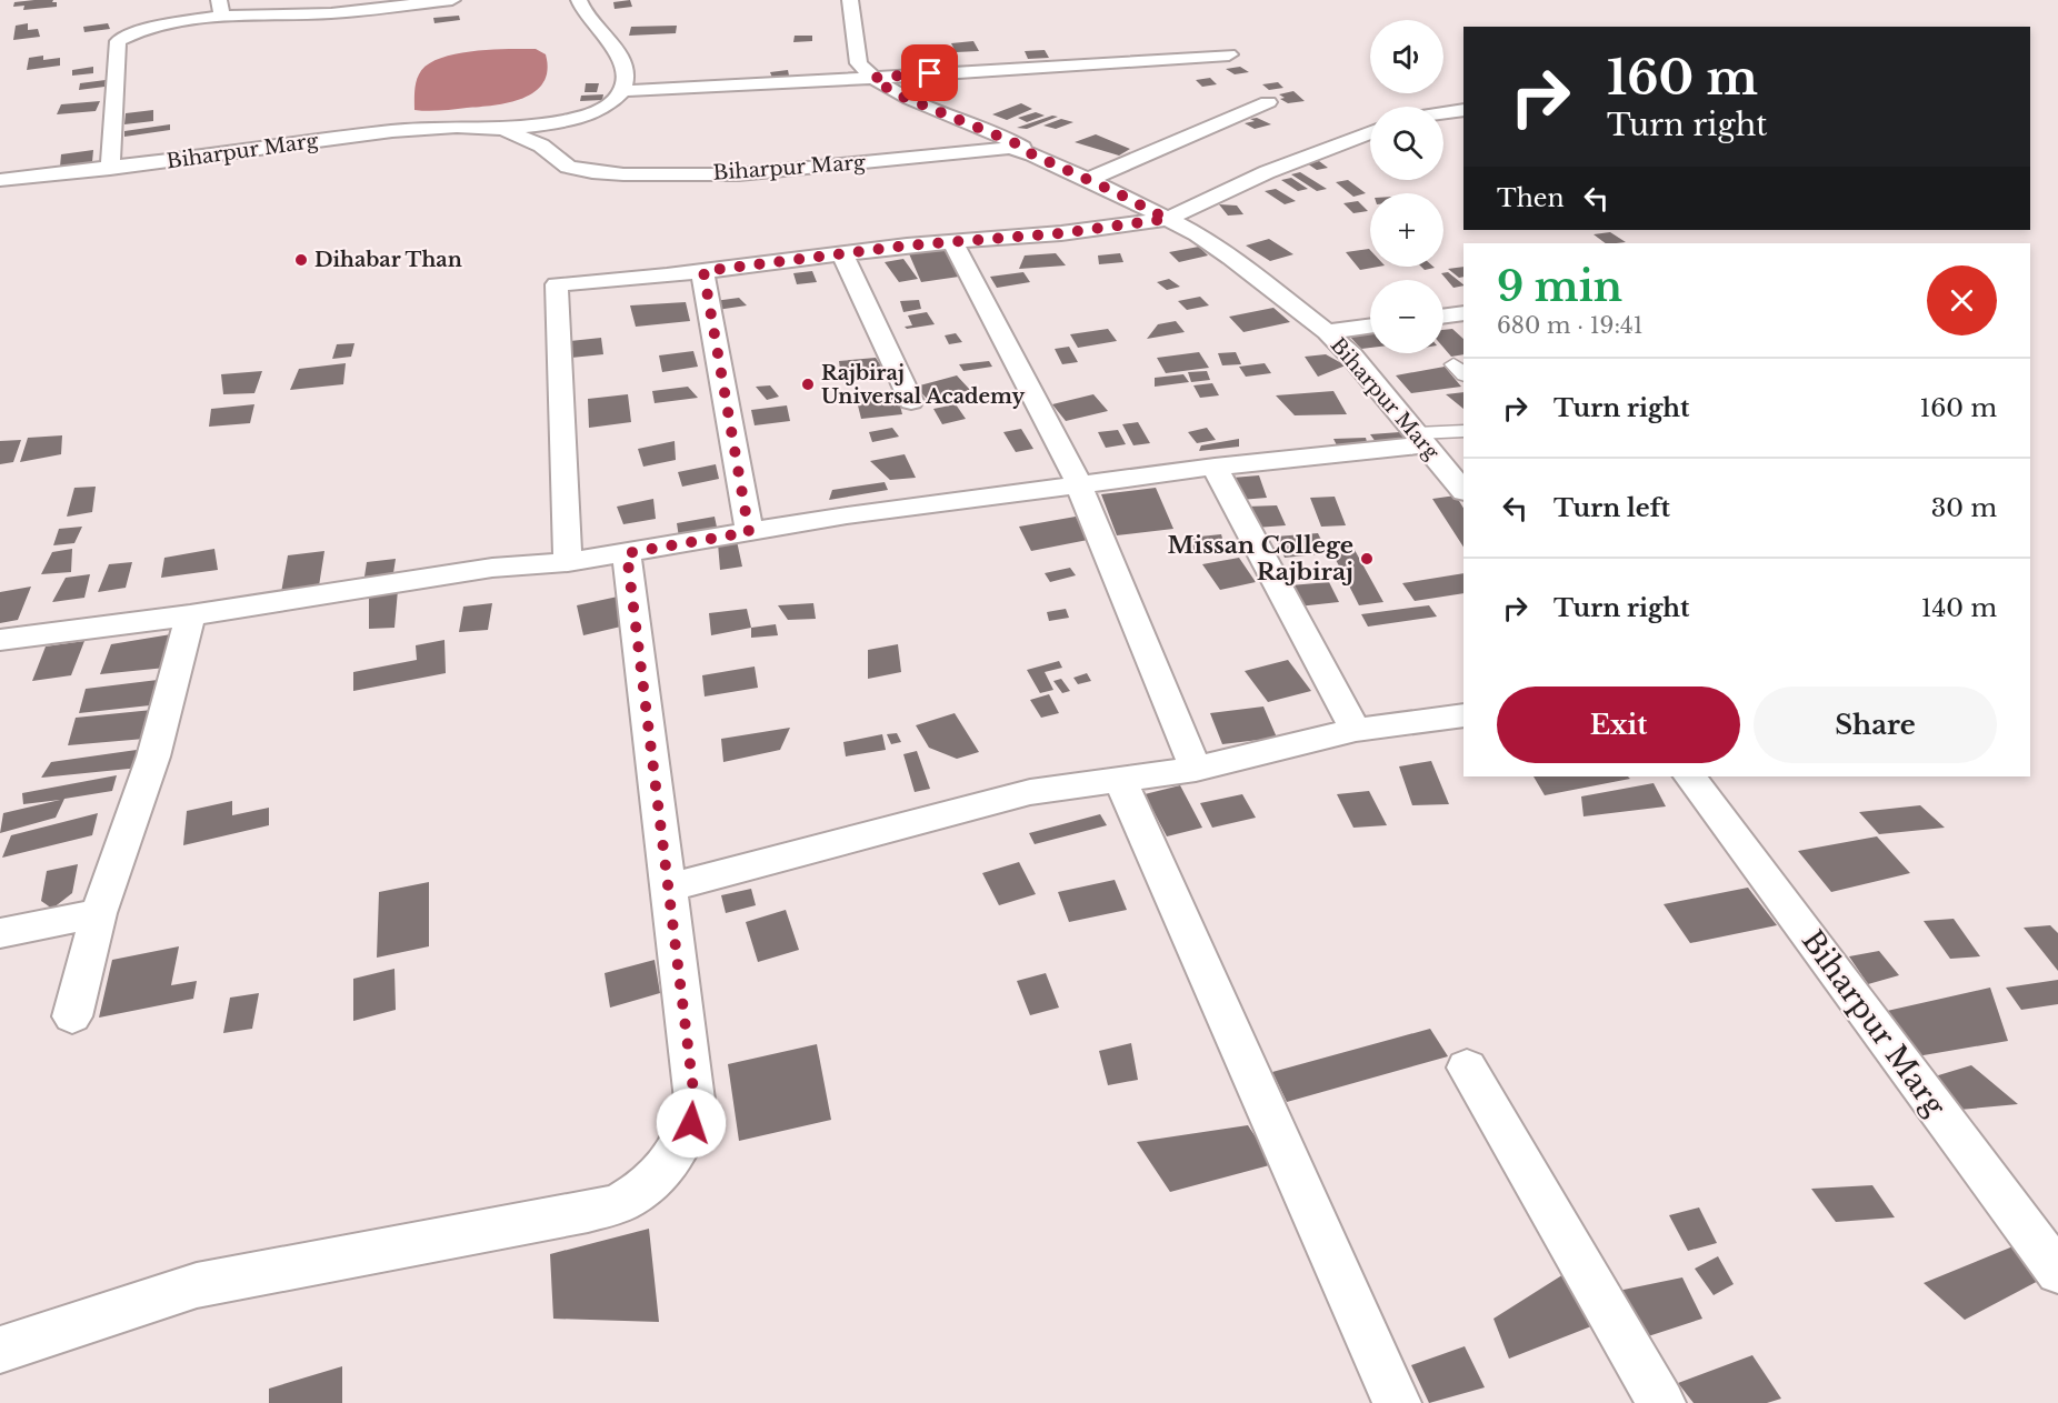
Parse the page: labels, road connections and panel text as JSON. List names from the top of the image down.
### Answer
{
  "streets": {
    "street": ["Biharpur Marg"]
  },
  "places": ["Dihabar Than", "Rajbiraj Universal Academy", "Missan College Rajbiraj"],
  "page": {
    "map_buttons": ["+", "−"],
    "turn": ["160 m", "Turn right"],
    "then": "Then",
    "heading": ["9 min", "680 m · 19:41"],
    "list": [
      {
        "name": "Turn right",
        "value": "160 m"
      },
      {
        "name": "Turn left",
        "value": "30 m"
      },
      {
        "name": "Turn right",
        "value": "140 m"
      }
    ],
    "buttons": ["Exit", "Share"]
  }
}
